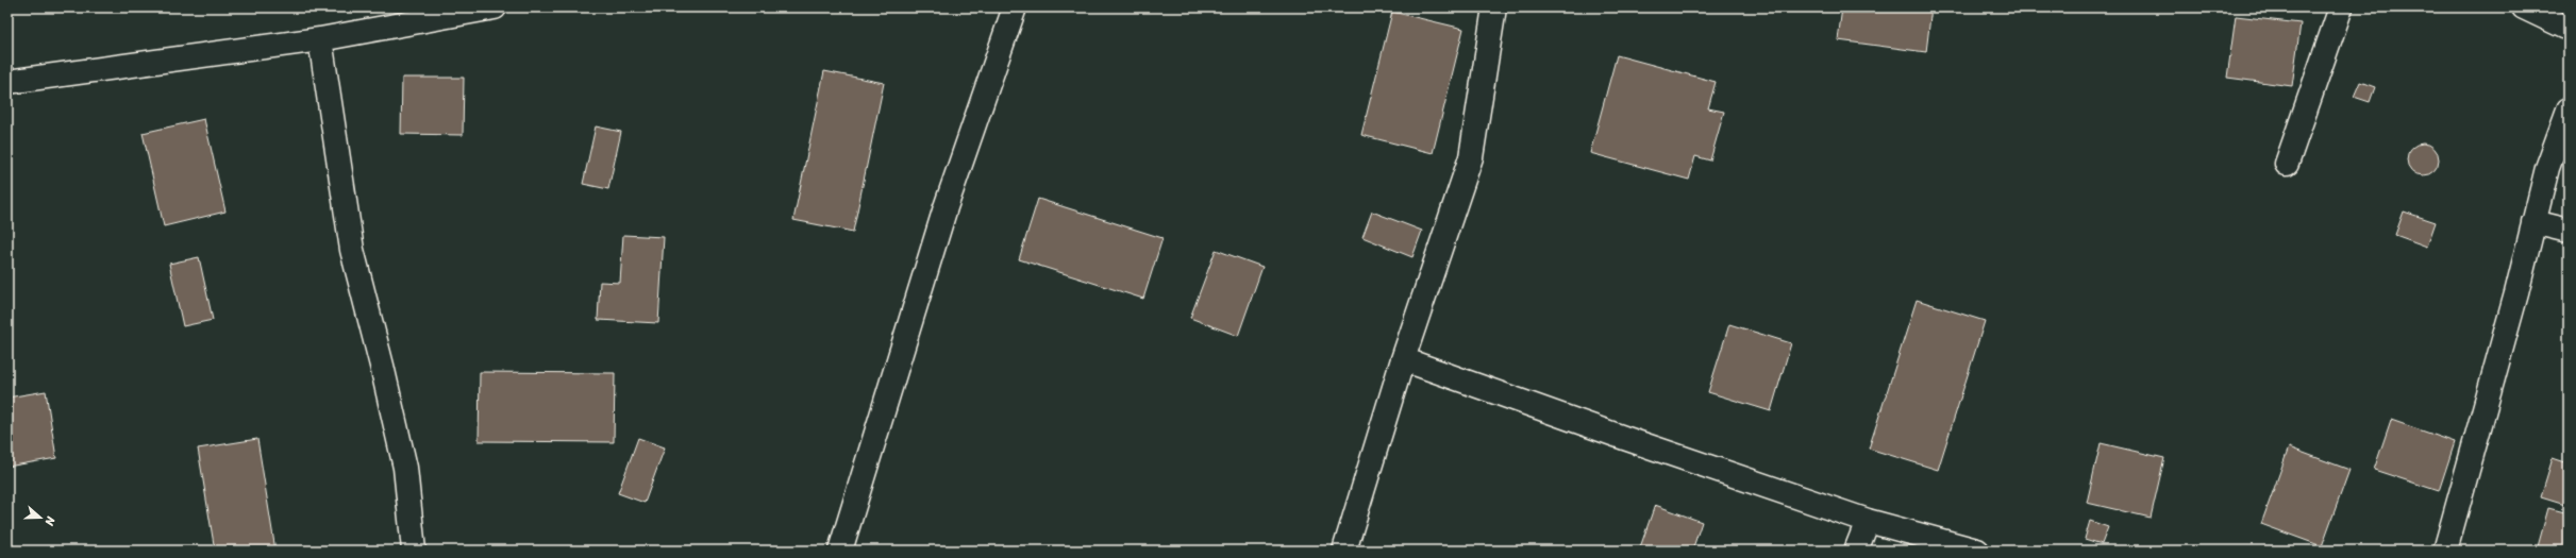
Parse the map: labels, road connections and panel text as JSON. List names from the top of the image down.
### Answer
{
  "north": "right"
}
